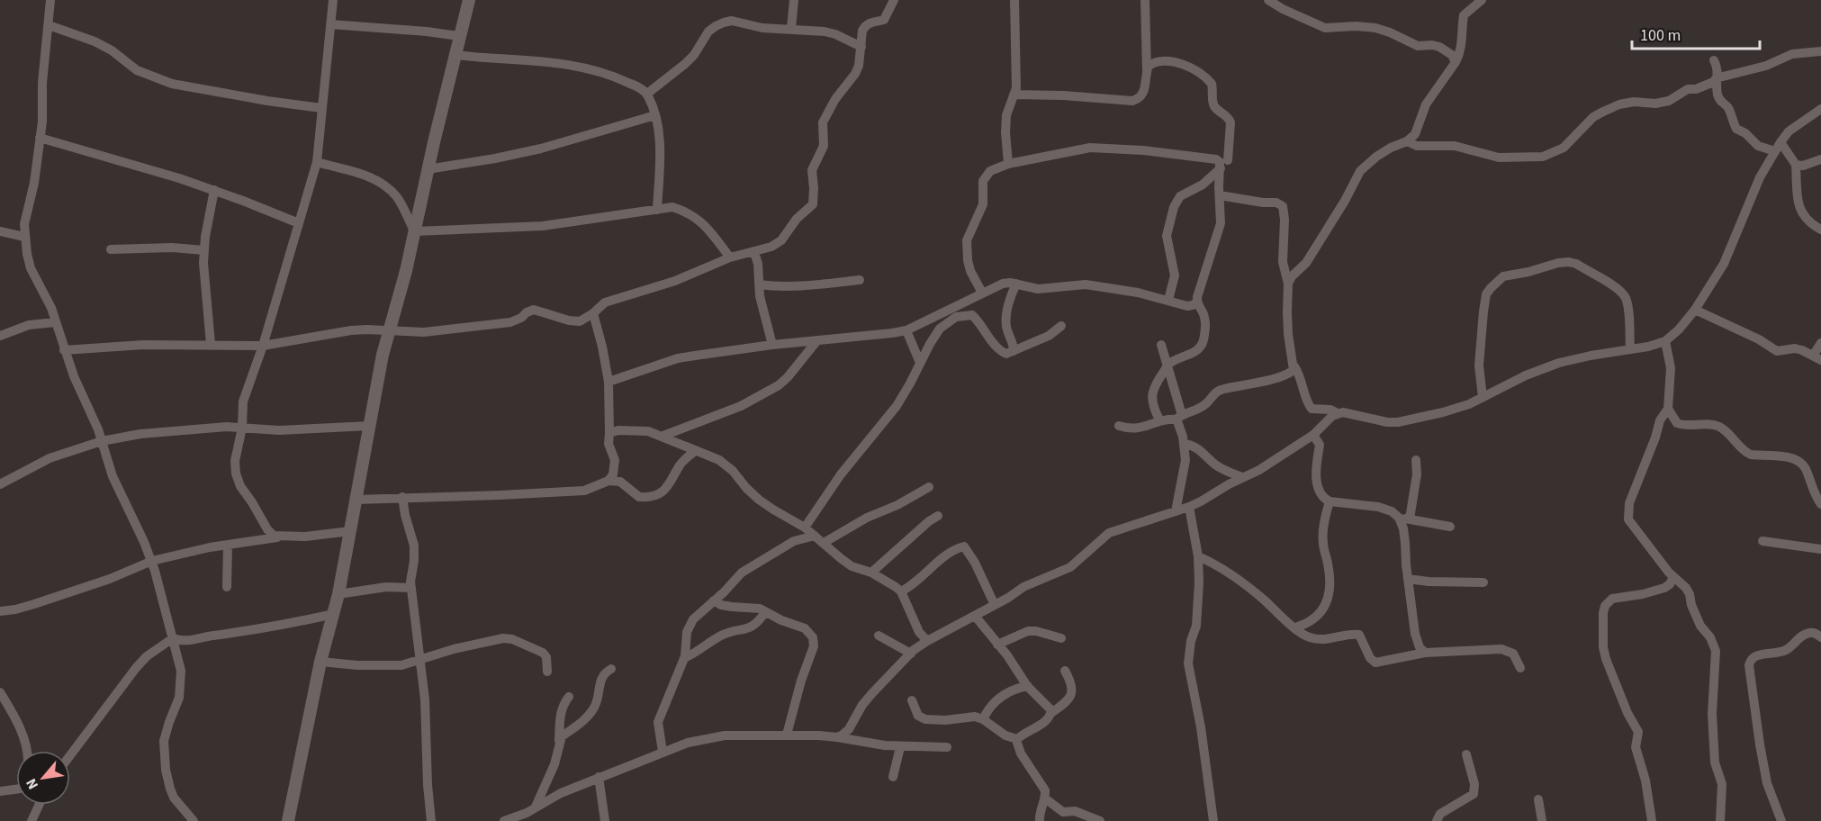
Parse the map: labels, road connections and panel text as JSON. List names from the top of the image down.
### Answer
{
  "scale_bar": "100 m",
  "north": "bottom left"
}
